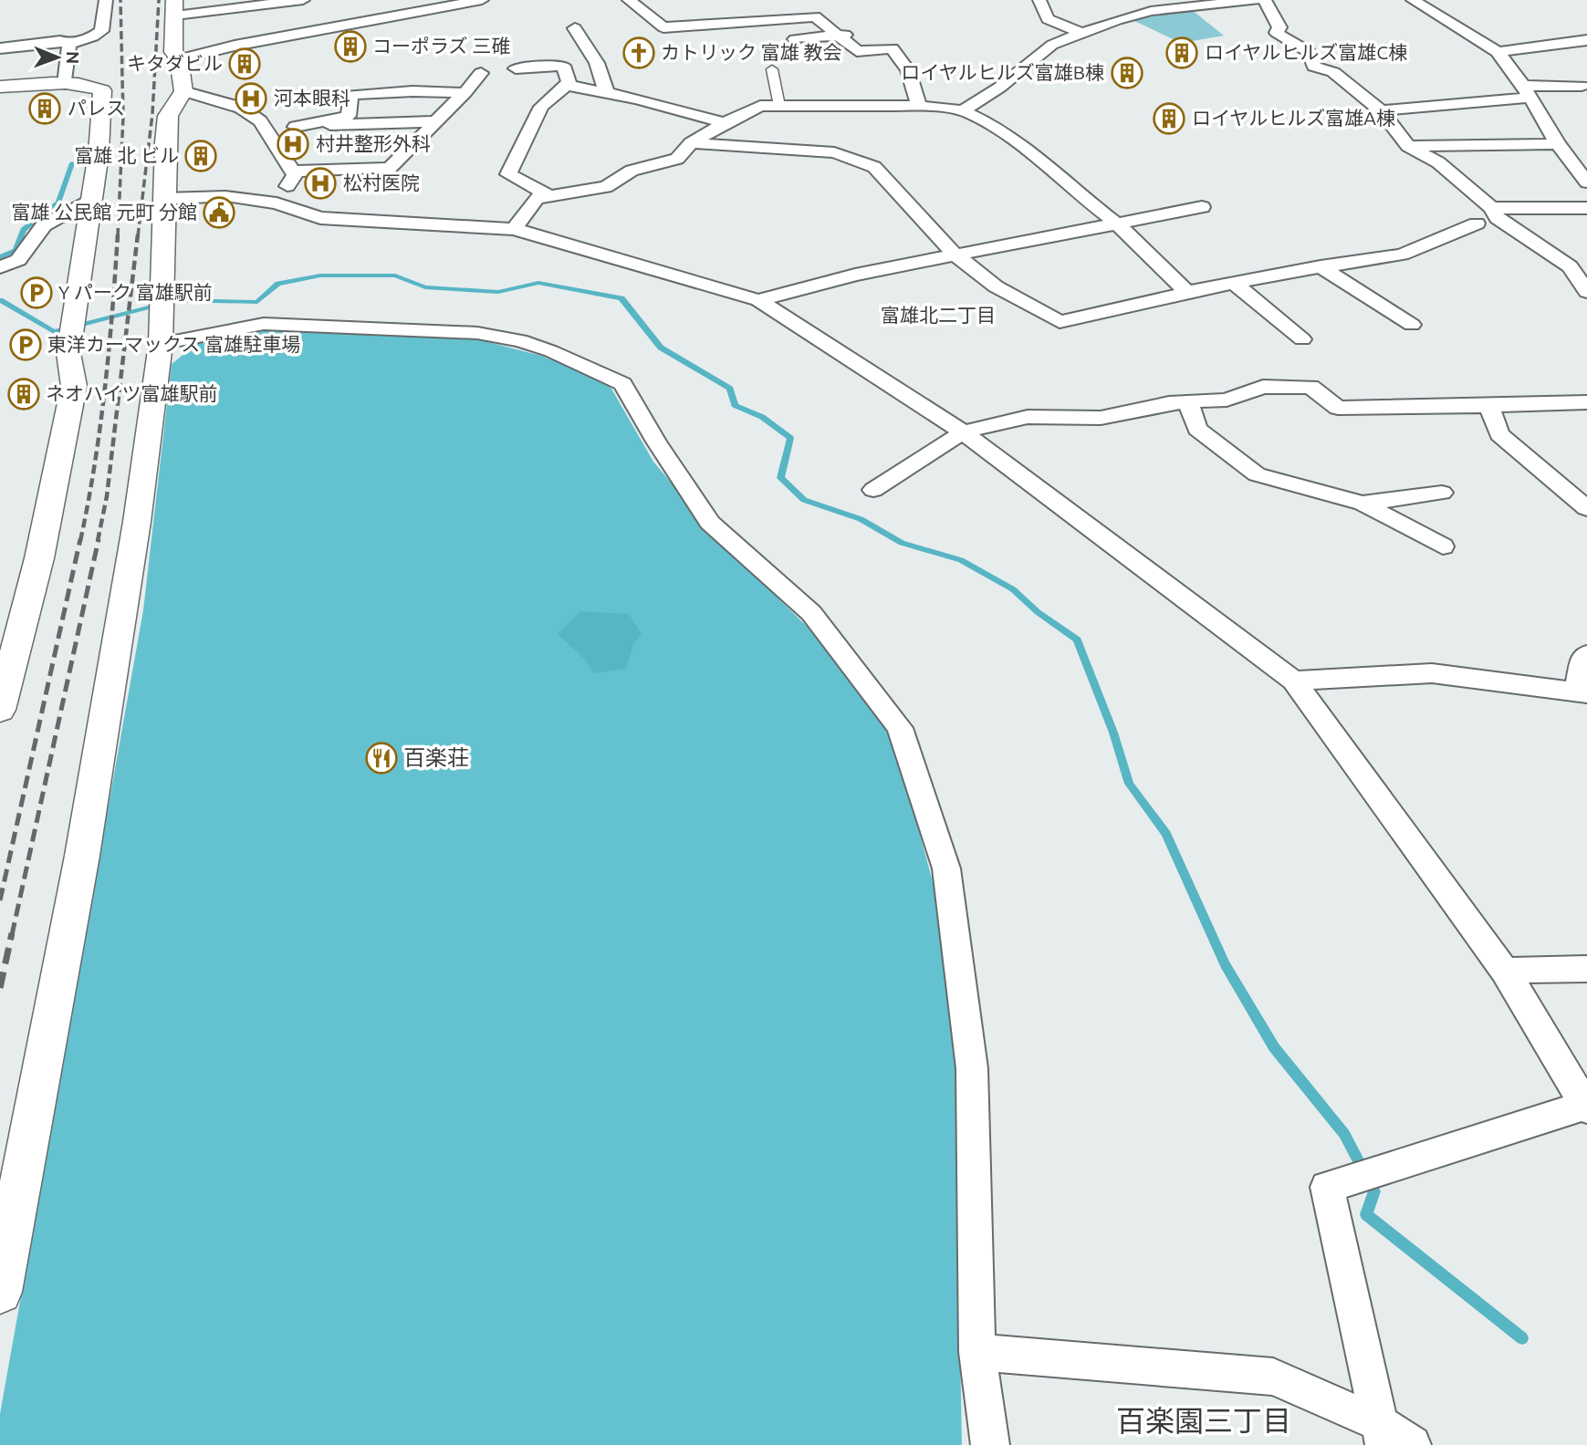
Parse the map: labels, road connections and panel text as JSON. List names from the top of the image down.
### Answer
{
  "districts": ["富雄北二丁目", "百楽園三丁目"],
  "places": {
    "building": [
      "コーポラズ 三碓",
      "ロイヤルヒルズ富雄C棟",
      "キタダビル",
      "ロイヤルヒルズ富雄B棟",
      "パレス",
      "ロイヤルヒルズ富雄A棟",
      "富雄 北 ビル",
      "ネオハイツ富雄駅前"
    ],
    "church": ["カトリック 富雄 教会"],
    "hospital": ["河本眼科", "村井整形外科", "松村医院"],
    "public building": ["富雄 公民館 元町 分館"],
    "parking": ["Y パーク 富雄駅前", "東洋カーマックス 富雄駐車場"],
    "restaurant": ["百楽荘"]
  },
  "north": "right"
}
